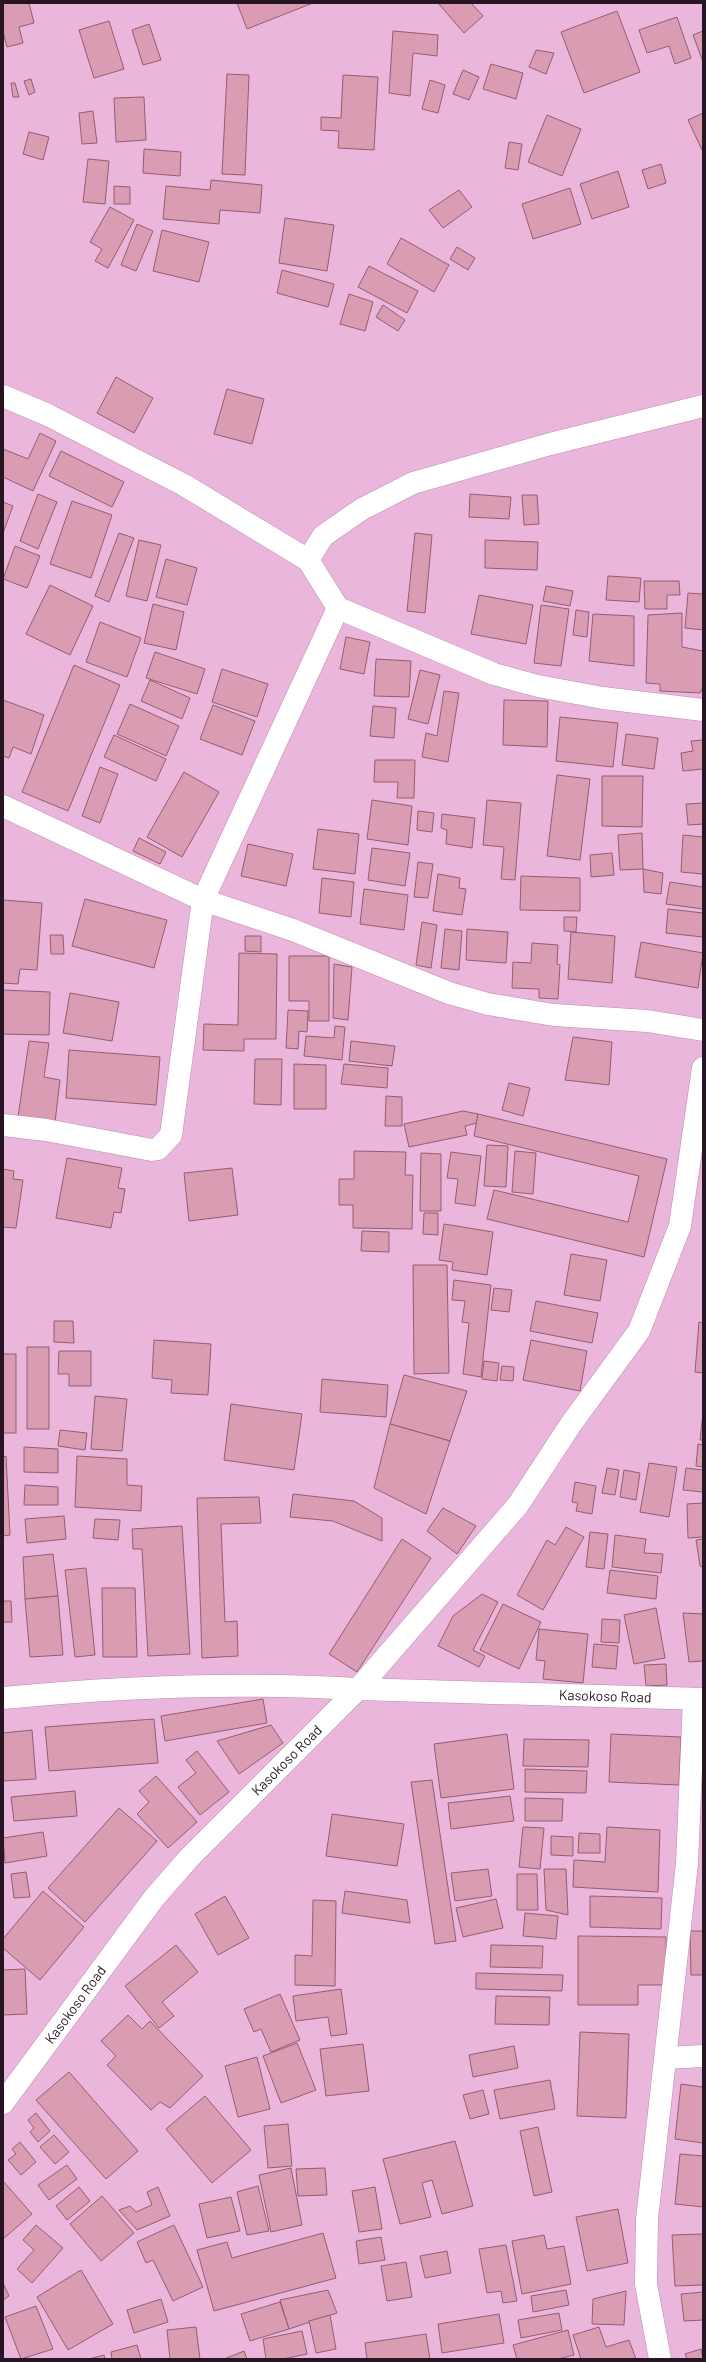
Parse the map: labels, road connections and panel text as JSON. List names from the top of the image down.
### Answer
{
  "streets": {
    "street": ["Kasokoso Road"]
  }
}
